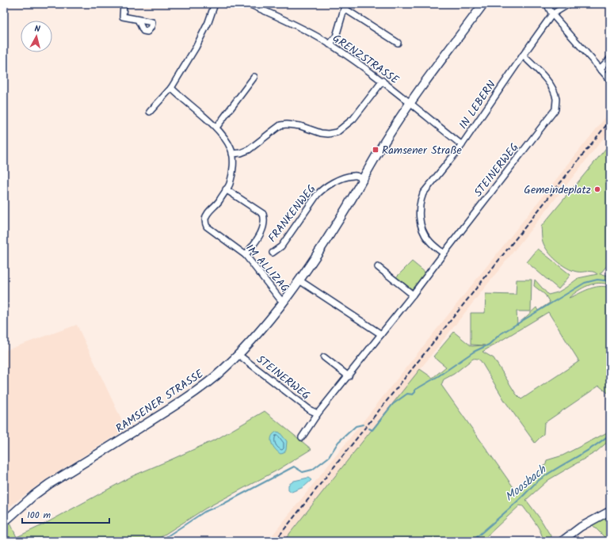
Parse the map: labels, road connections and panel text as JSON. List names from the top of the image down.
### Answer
{
  "streets": {
    "main road": ["RAMSENER STRASSE"],
    "street": [
      "GRENZSTRASSE",
      "IN LEBERN",
      "STEINERWEG",
      "FRANKENWEG",
      "IM ALLIZAG"
    ]
  },
  "crossings": [
    ["GRENZSTRASSE", "IN LEBERN"],
    ["GRENZSTRASSE", "RAMSENER STRASSE"],
    ["IN LEBERN", "STEINERWEG"],
    ["STEINERWEG", "RAMSENER STRASSE"],
    ["FRANKENWEG", "RAMSENER STRASSE"],
    ["IM ALLIZAG", "RAMSENER STRASSE"]
  ],
  "water": ["Moosbach"],
  "places": {
    "transit": ["Ramsener Straße"],
    "other": ["Gemeindeplatz"]
  },
  "scale_bar": "100 m",
  "north": "top"
}
